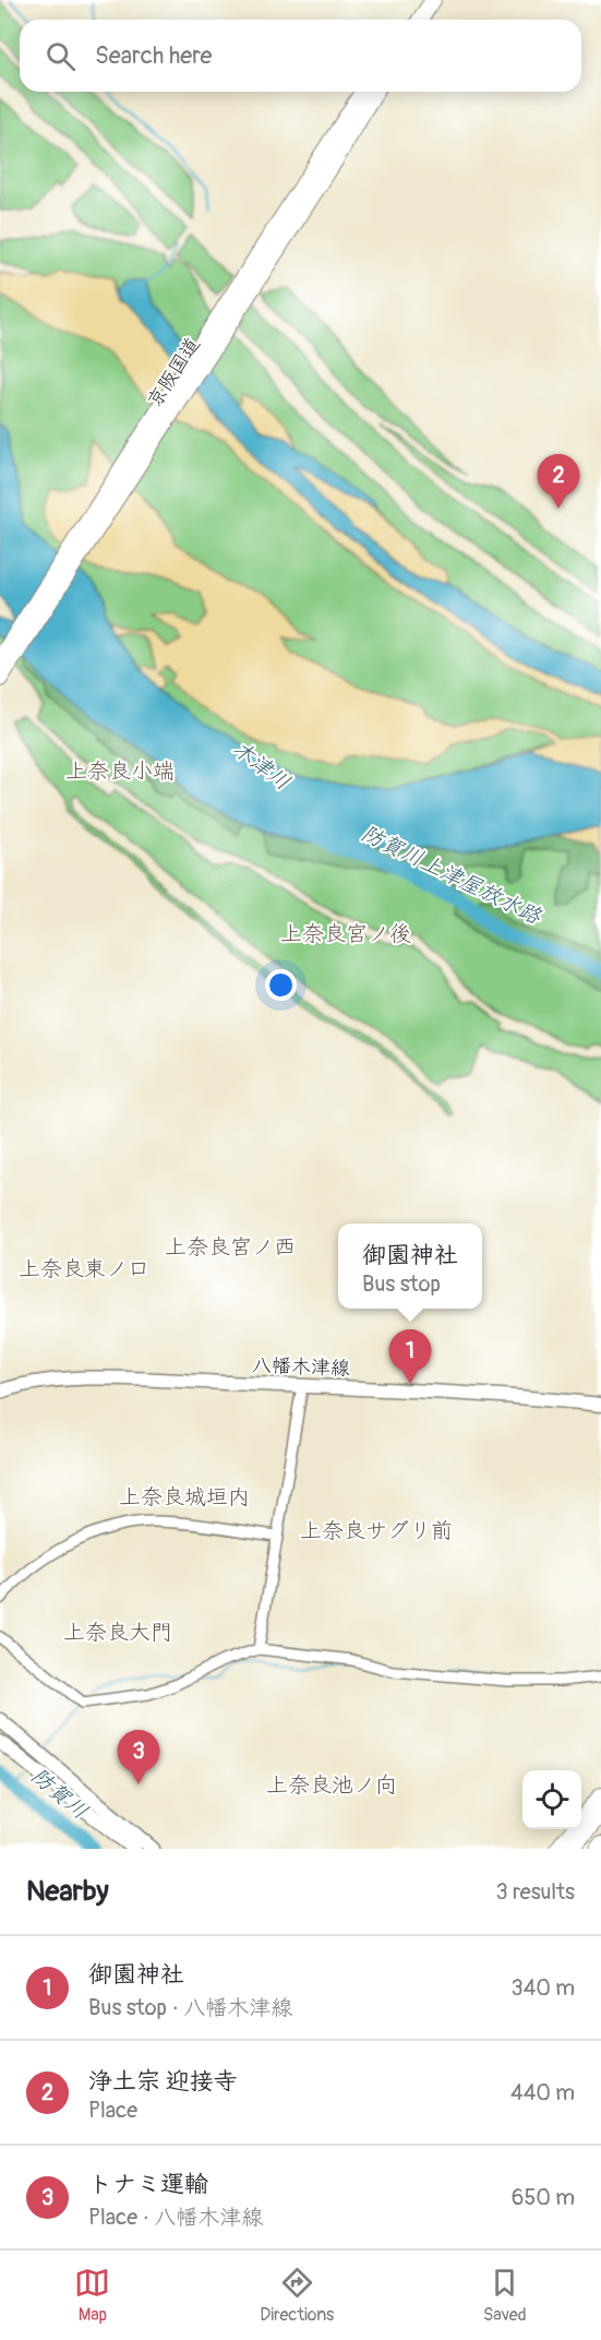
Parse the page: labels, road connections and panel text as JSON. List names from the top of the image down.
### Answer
{
  "streets": {
    "highway": ["京阪国道"],
    "main road": ["八幡木津線"]
  },
  "districts": [
    "上奈良小端",
    "上奈良宮ノ後",
    "上奈良宮ノ西",
    "上奈良東ノ口",
    "上奈良城垣内",
    "上奈良サグリ前",
    "上奈良大門",
    "上奈良池ノ向"
  ],
  "water": ["木津川", "防賀川上津屋放水路", "防賀川"],
  "page": {
    "search": "Search here",
    "pins": ["2", "1", "3"],
    "popup": ["御園神社", "Bus stop"],
    "heading": ["Nearby", "3 results"],
    "list": [
      {
        "mark": "1",
        "name": "御園神社",
        "note": "Bus stop · 八幡木津線",
        "value": "340 m"
      },
      {
        "mark": "2",
        "name": "浄土宗 迎接寺",
        "note": "Place",
        "value": "440 m"
      },
      {
        "mark": "3",
        "name": "トナミ運輸",
        "note": "Place · 八幡木津線",
        "value": "650 m"
      }
    ],
    "nav": ["Map", "Directions", "Saved"]
  }
}
